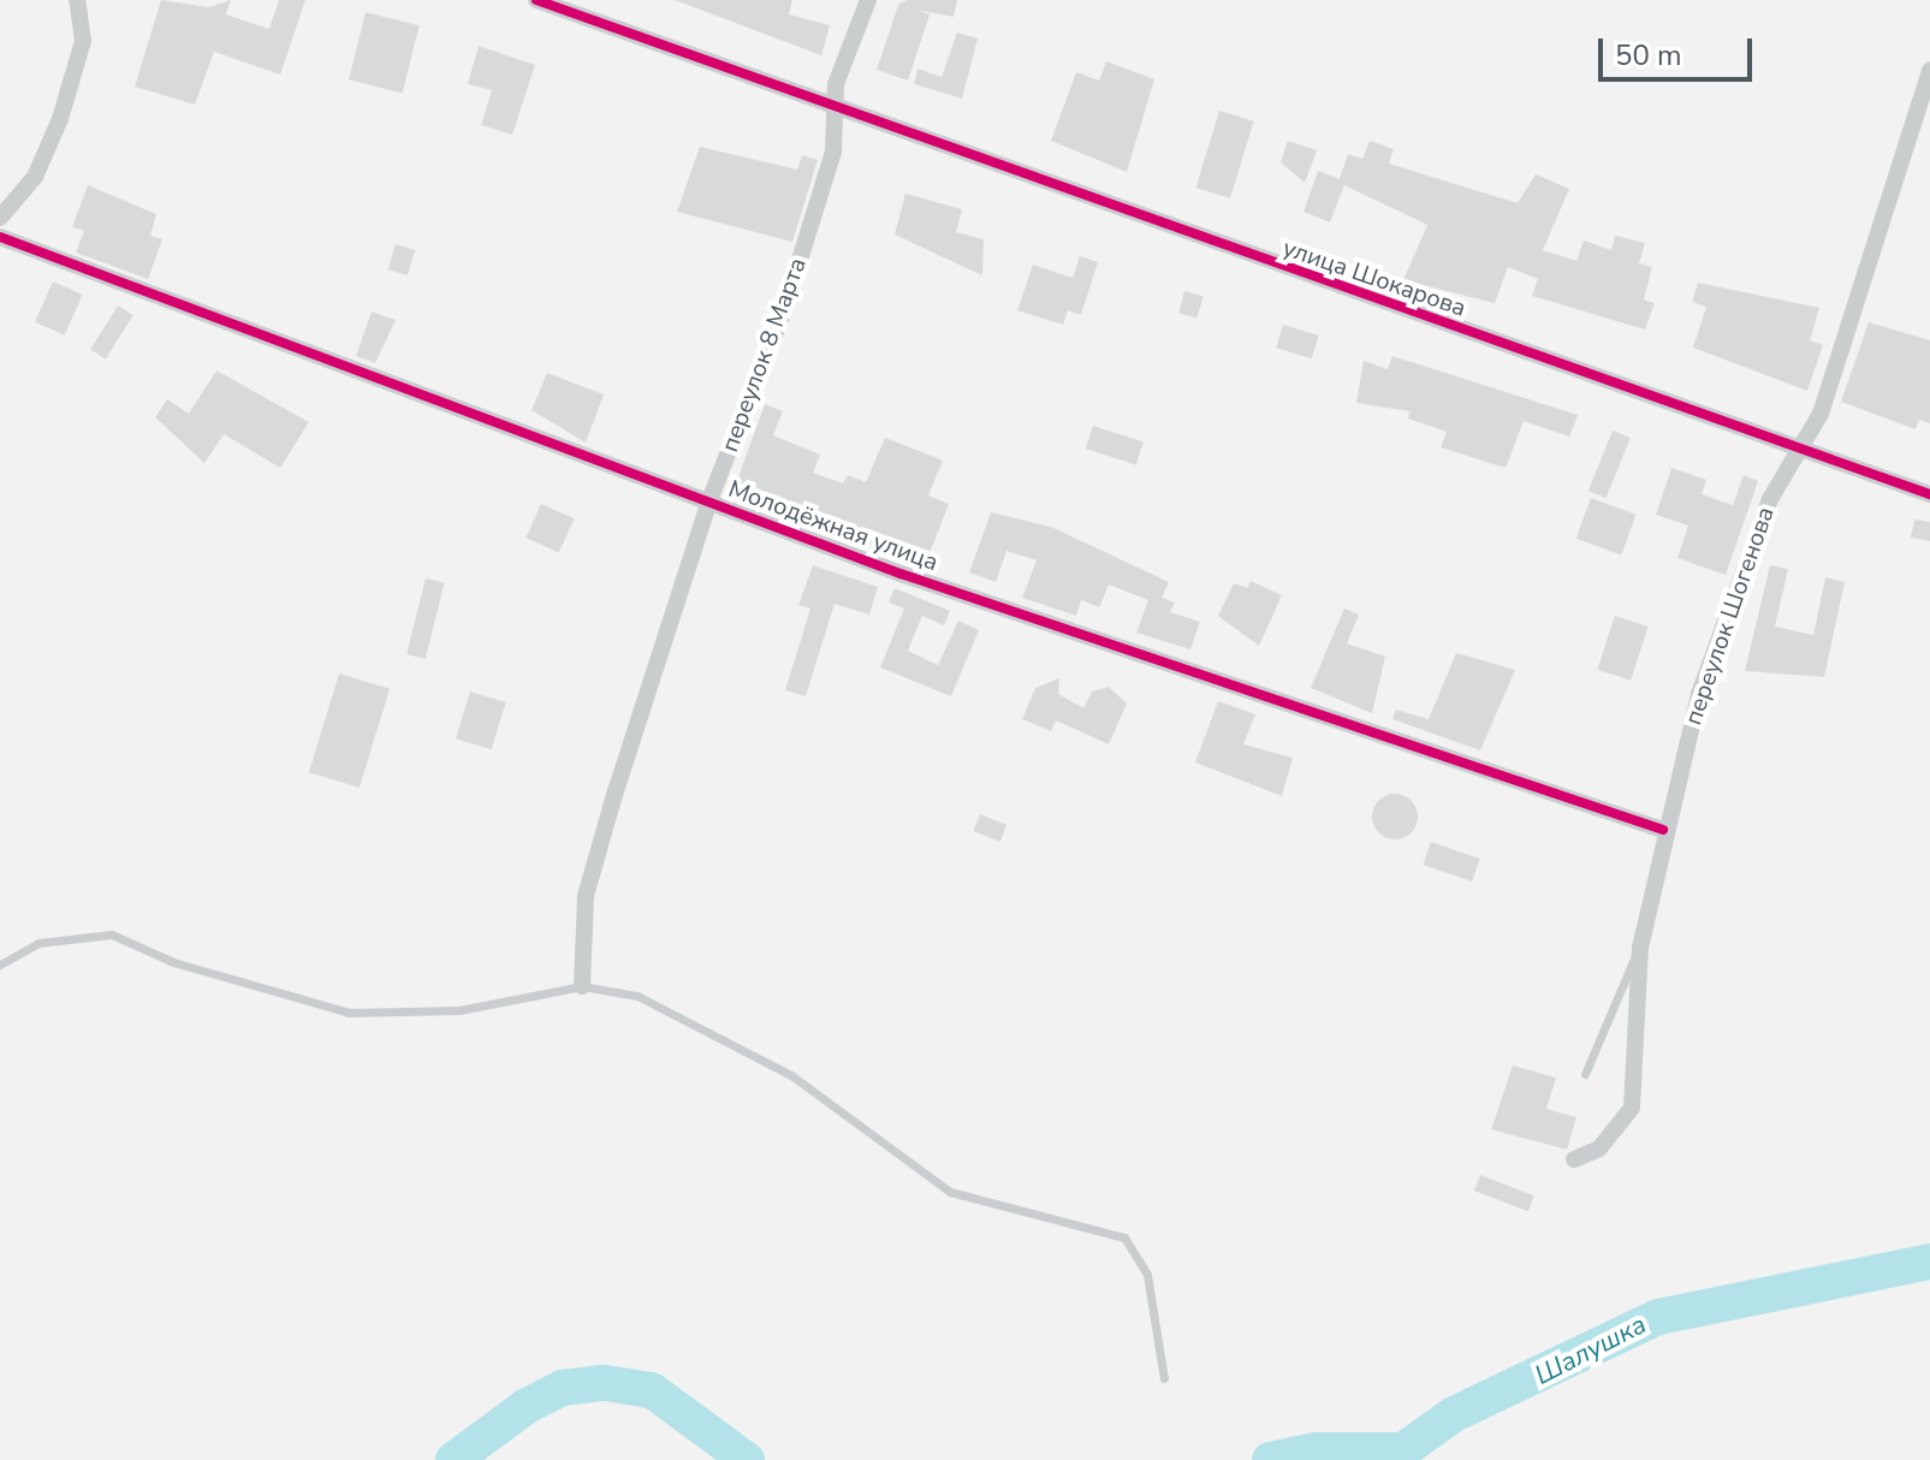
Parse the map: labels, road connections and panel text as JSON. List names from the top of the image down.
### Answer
{
  "streets": {
    "street": [
      "улица Шокарова",
      "переулок 8 Марта",
      "Молодёжная улица",
      "переулок Шогенова"
    ]
  },
  "crossings": [
    ["улица Шокарова", "переулок 8 Марта"],
    ["улица Шокарова", "переулок Шогенова"],
    ["переулок 8 Марта", "Молодёжная улица"],
    ["Молодёжная улица", "переулок Шогенова"]
  ],
  "water": ["Шалушка"],
  "scale_bar": "50 m"
}
